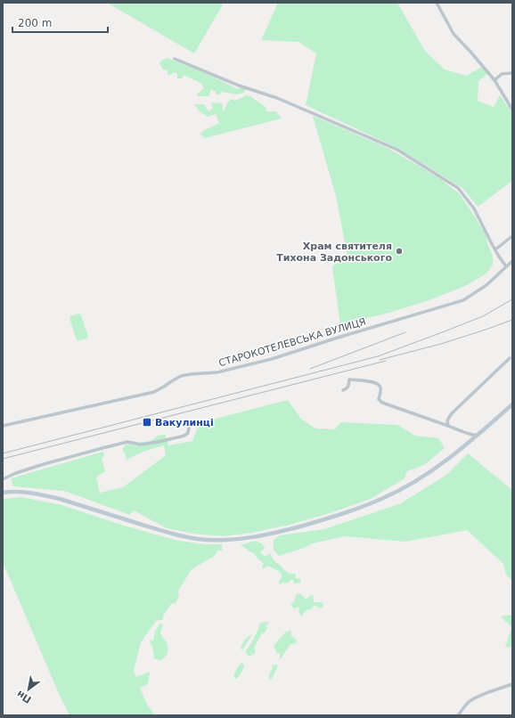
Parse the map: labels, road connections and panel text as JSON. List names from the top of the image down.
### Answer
{
  "streets": {
    "street": ["СТАРОКОТЕЛЕВСЬКА ВУЛИЦЯ"]
  },
  "places": {
    "other": ["Храм святителя Тихона Задонського"],
    "transit": ["Вакулинці"]
  },
  "scale_bar": "200 m",
  "north": "bottom left"
}
